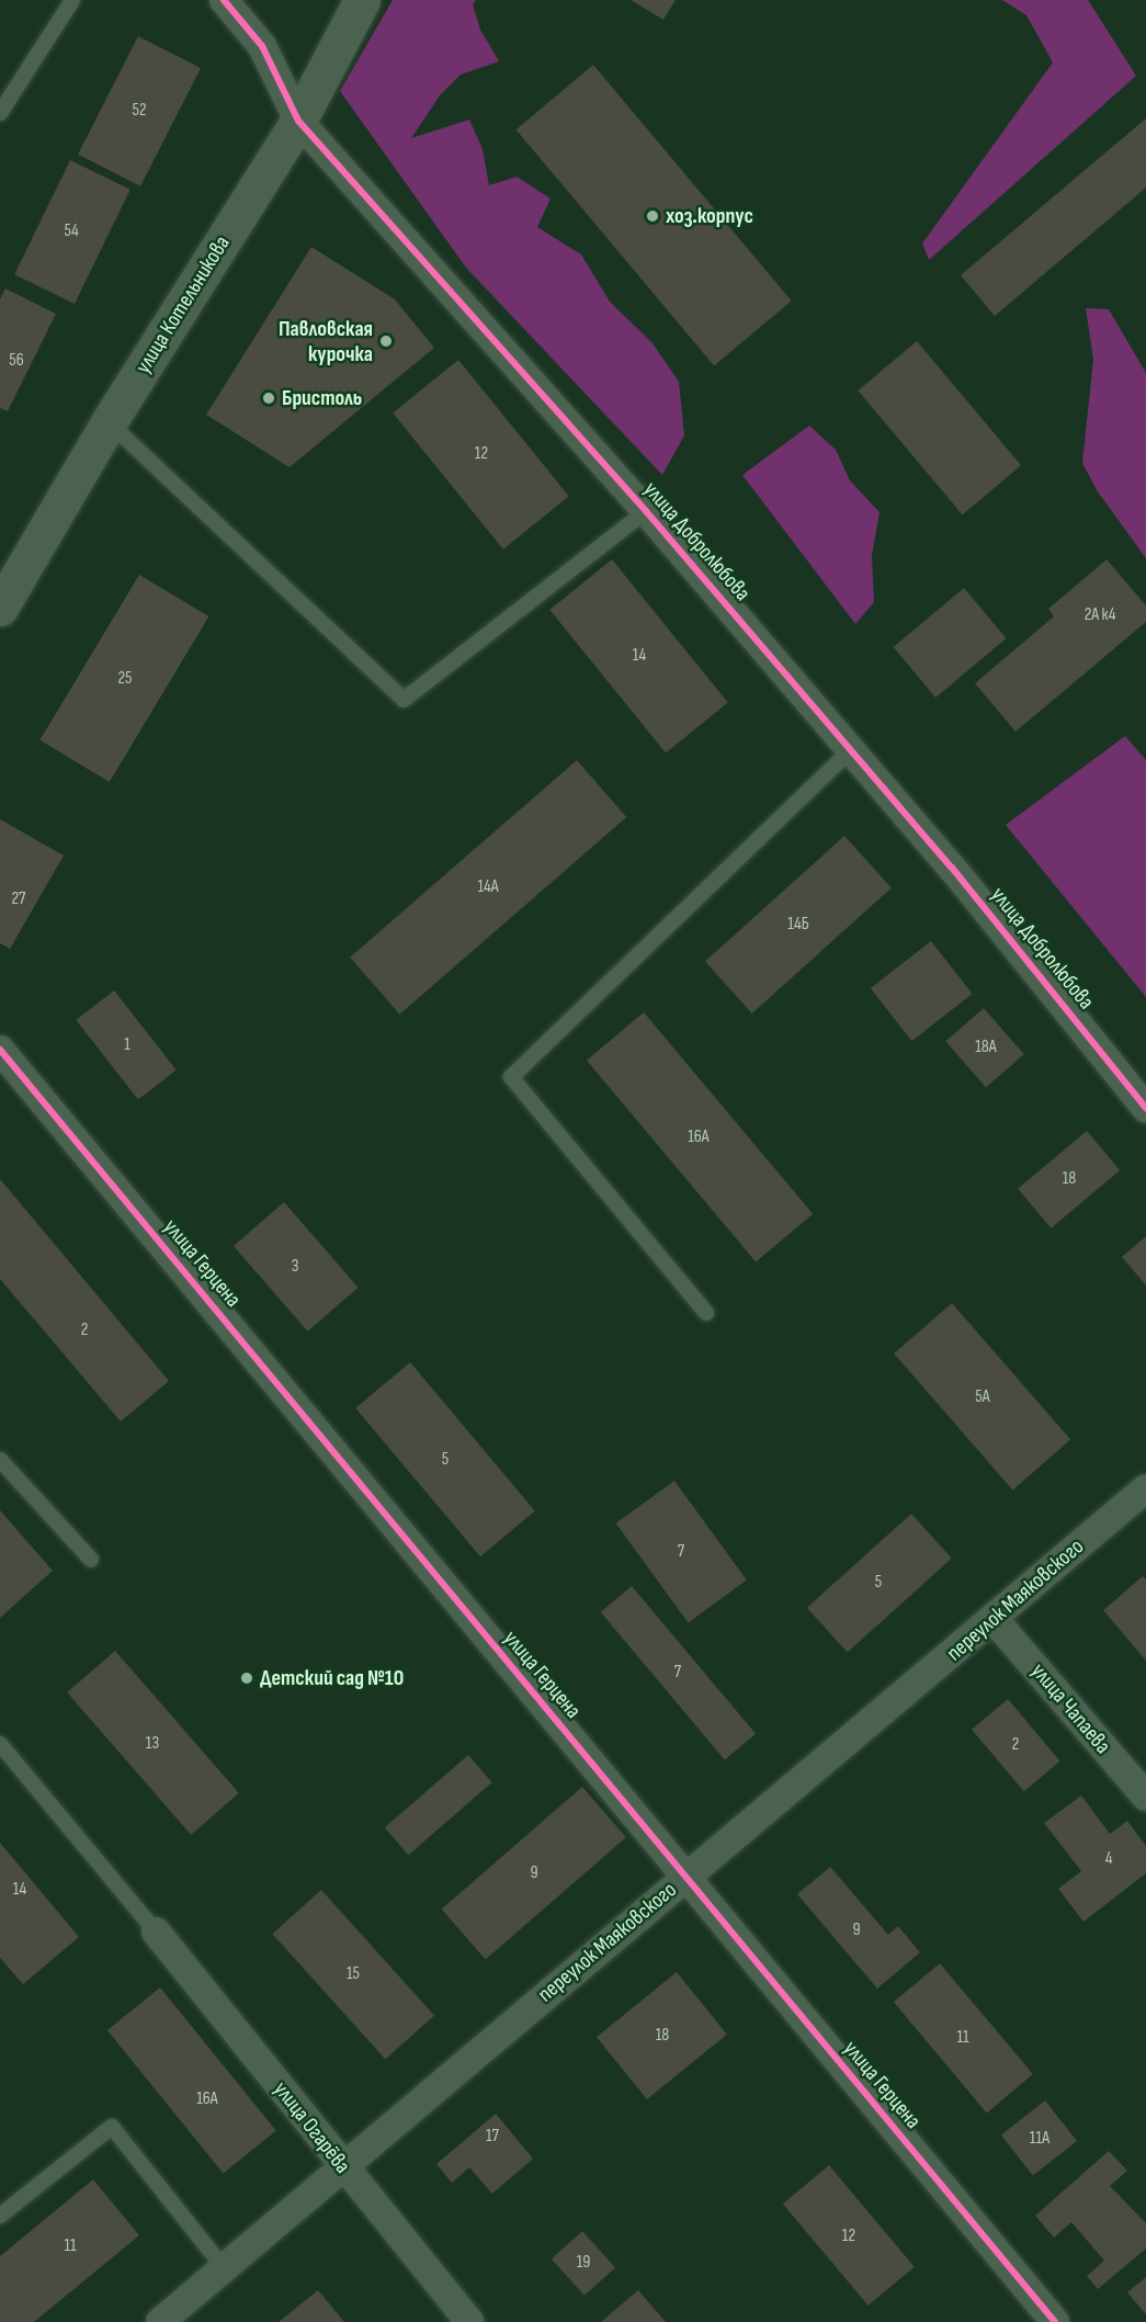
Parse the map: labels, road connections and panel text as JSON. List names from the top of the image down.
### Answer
{
  "streets": {
    "street": [
      "улица Котельникова",
      "улица Добролюбова",
      "улица Герцена",
      "переулок Маяковского",
      "улица Чапаева",
      "улица Огарёва"
    ]
  },
  "crossings": [
    ["улица Котельникова", "улица Добролюбова"],
    ["улица Герцена", "переулок Маяковского"],
    ["переулок Маяковского", "улица Чапаева"],
    ["переулок Маяковского", "улица Огарёва"]
  ],
  "places": [
    "хоз.корпус",
    "Павловская курочка",
    "Бристоль",
    "Детский сад №10"
  ],
  "house_numbers": [
    "52",
    "54",
    "56",
    "12",
    "2А к4",
    "14",
    "25",
    "14А",
    "27",
    "14Б",
    "1",
    "18А",
    "16А",
    "18",
    "3",
    "2",
    "5А",
    "5",
    "7",
    "5",
    "7",
    "13",
    "2",
    "4",
    "9",
    "14",
    "9",
    "15",
    "18",
    "11",
    "16А",
    "17",
    "11А",
    "12",
    "11",
    "19"
  ]
}
